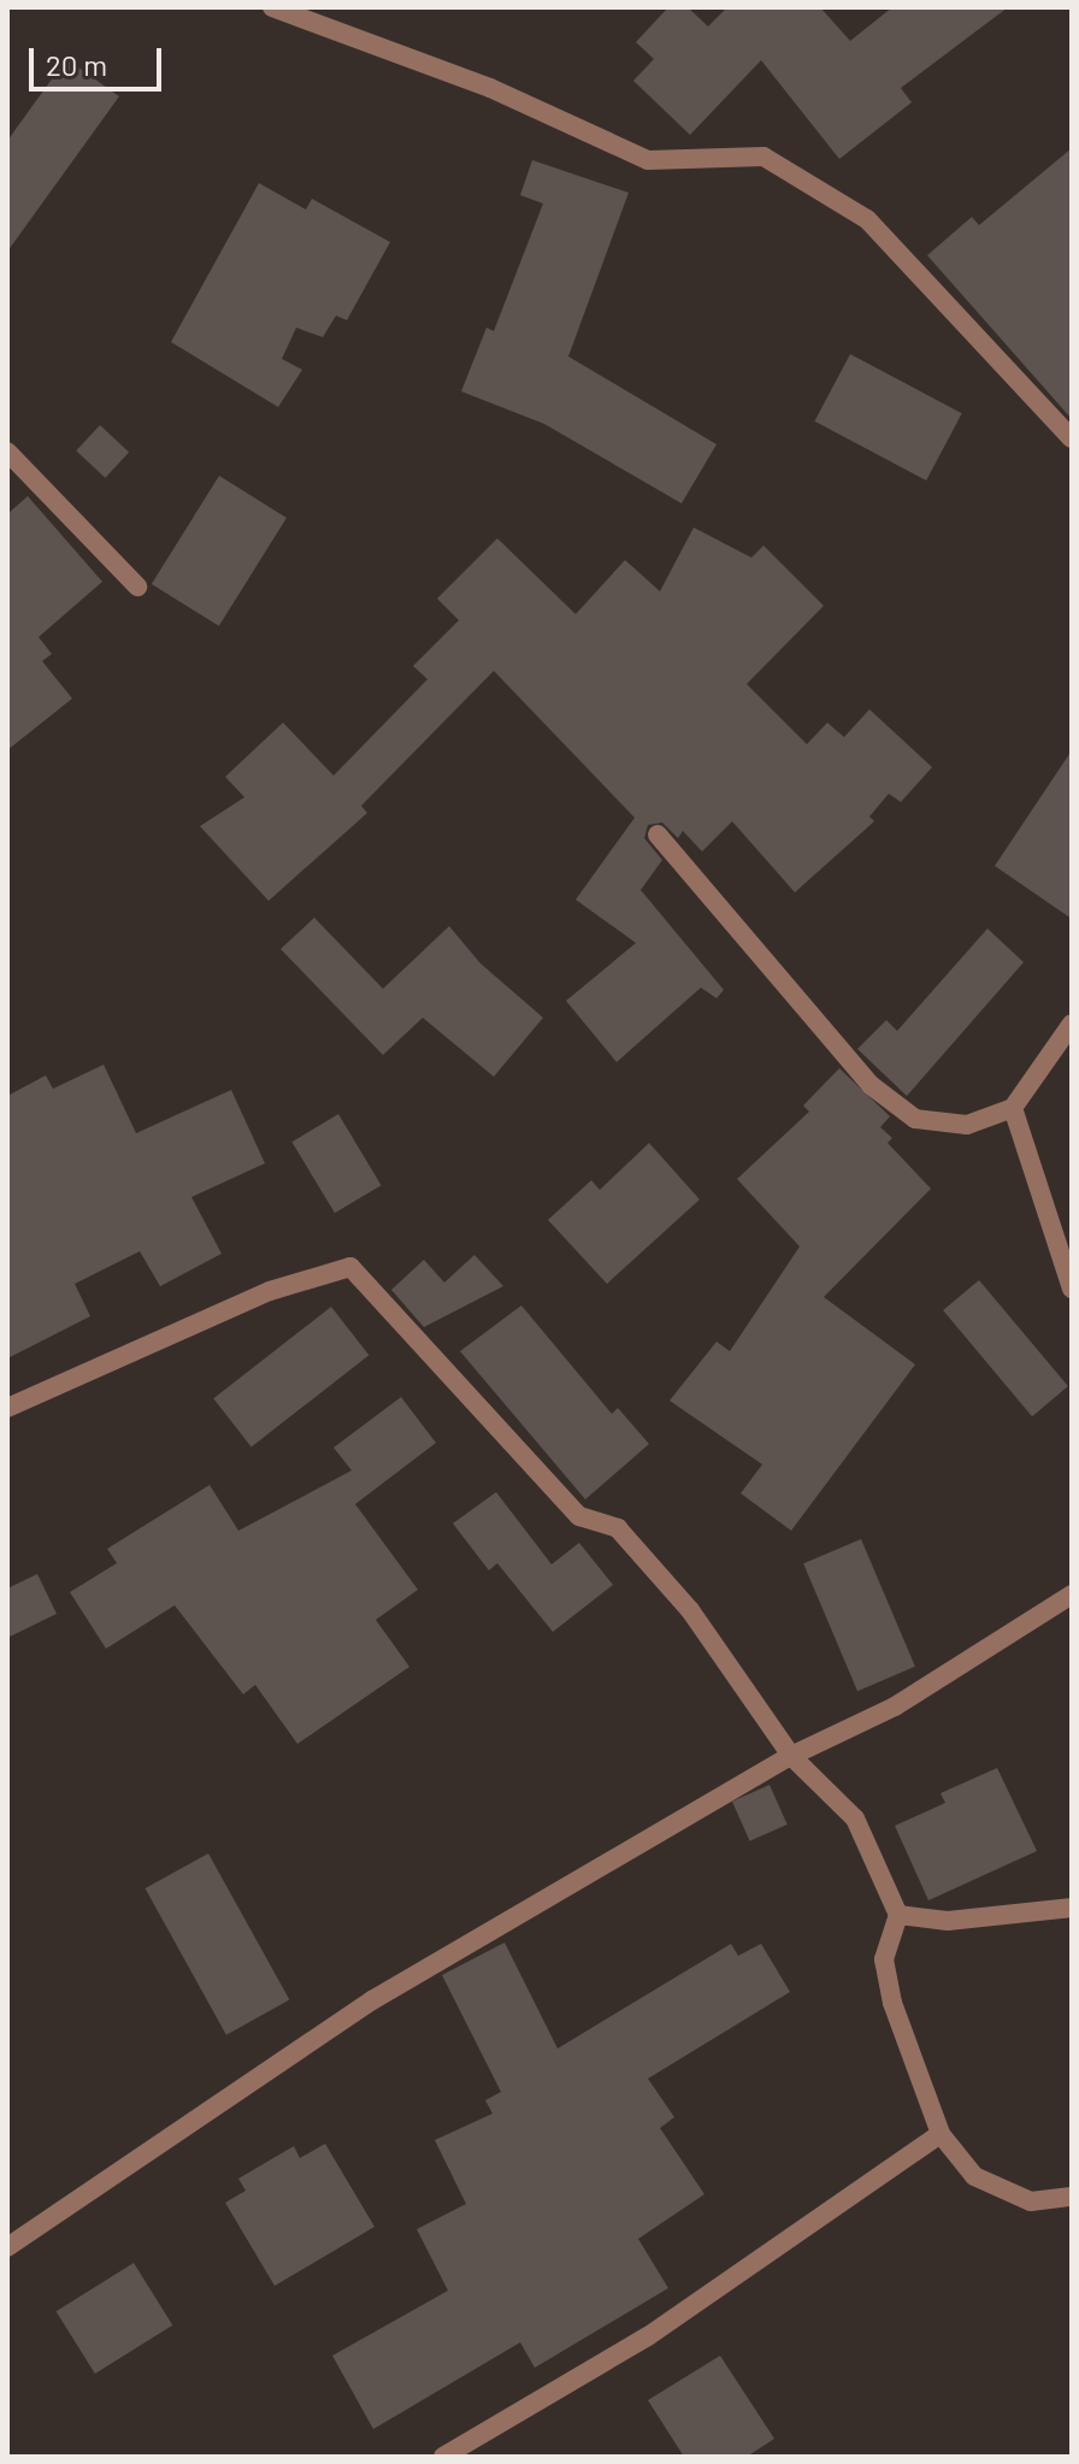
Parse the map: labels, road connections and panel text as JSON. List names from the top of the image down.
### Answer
{
  "scale_bar": "20 m"
}
